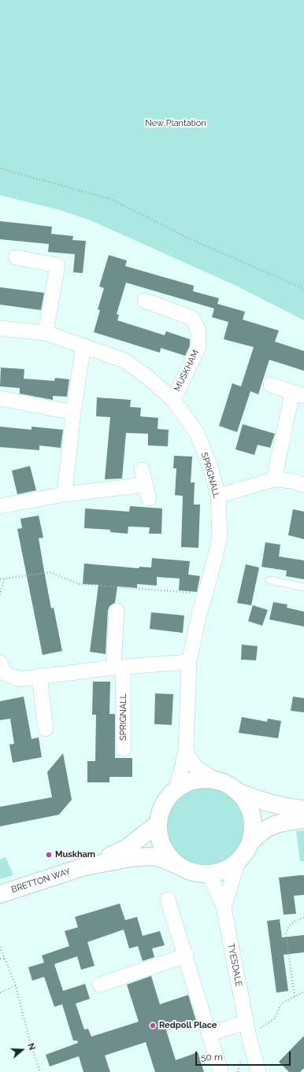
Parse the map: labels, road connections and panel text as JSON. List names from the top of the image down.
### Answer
{
  "streets": {
    "street": [
      "MUSKHAM",
      "SPRIGNALL",
      "BRETTON WAY",
      "TYESDALE"
    ]
  },
  "crossings": [
    ["MUSKHAM", "SPRIGNALL"],
    ["SPRIGNALL", "BRETTON WAY"],
    ["SPRIGNALL", "TYESDALE"],
    ["BRETTON WAY", "TYESDALE"]
  ],
  "parks": ["New Plantation"],
  "places": ["Muskham", "Redpoll Place"],
  "scale_bar": "50 m",
  "north": "right"
}
